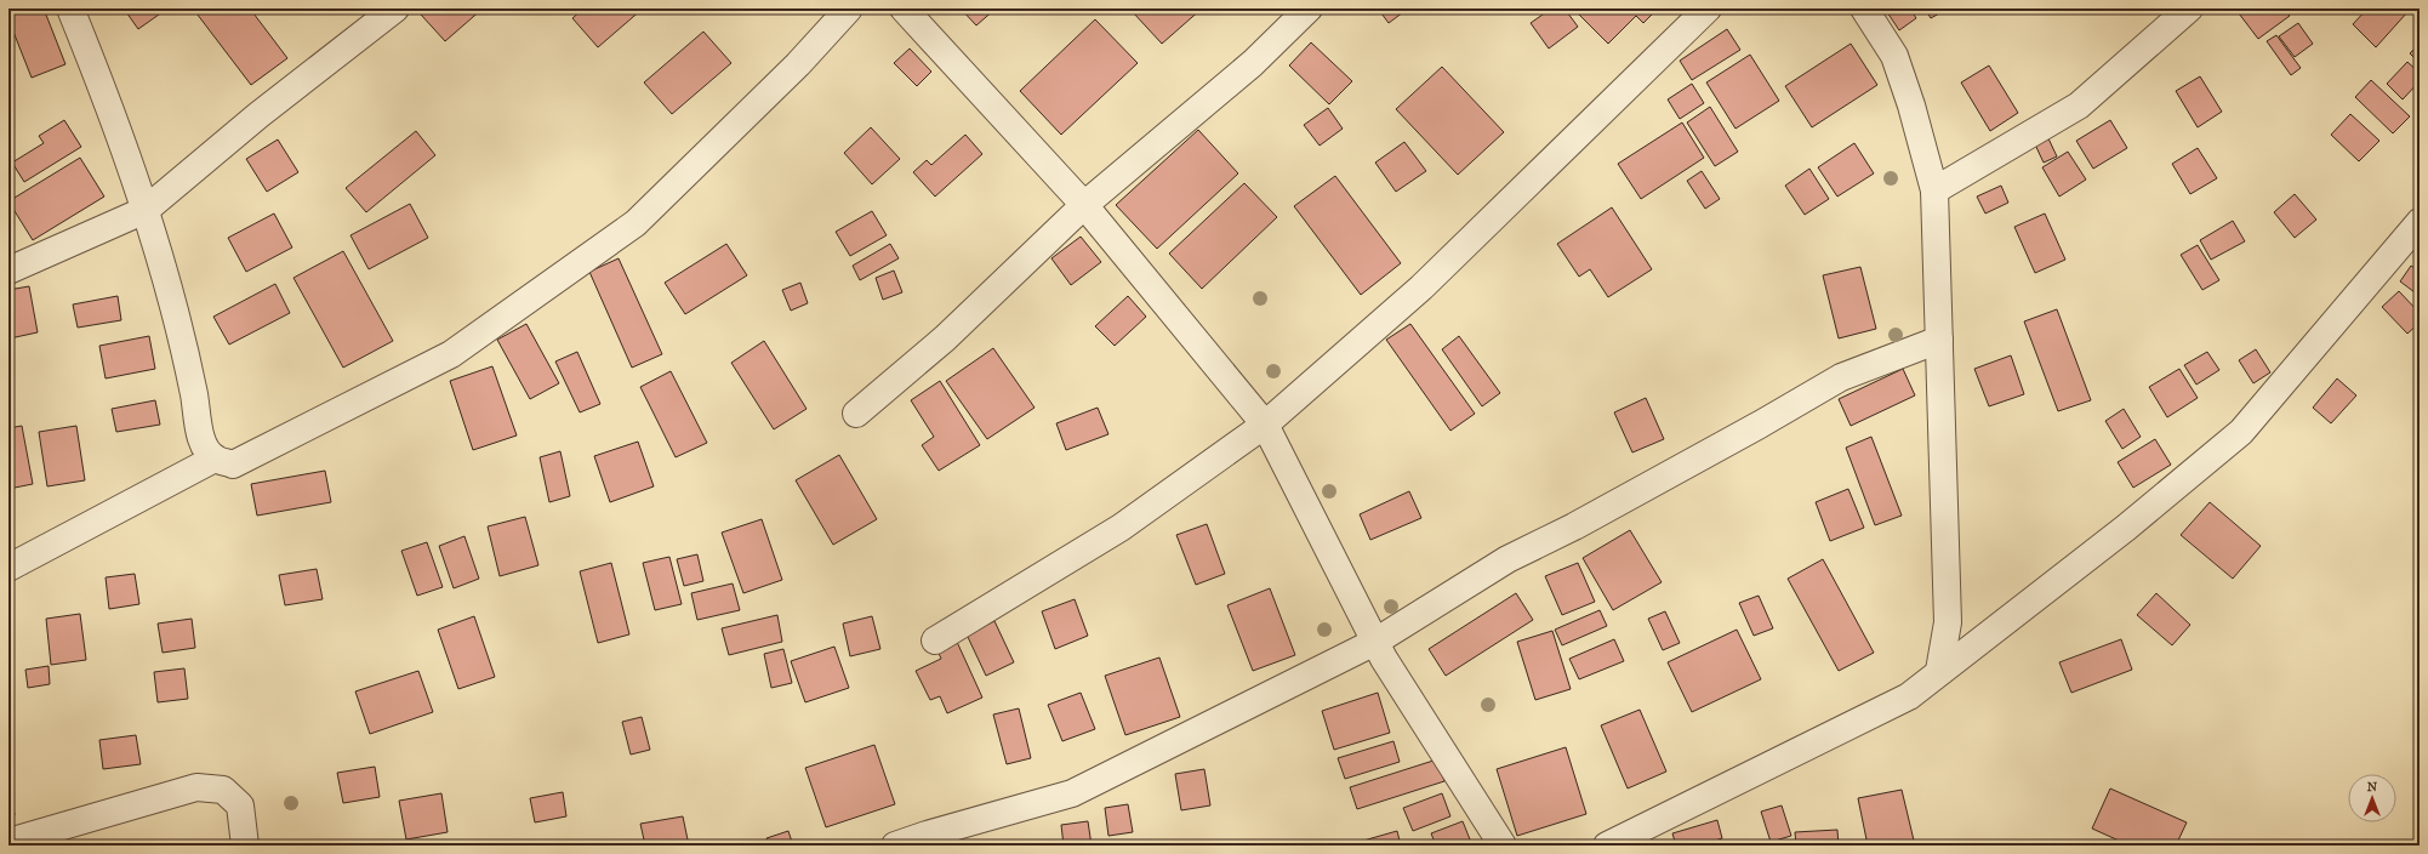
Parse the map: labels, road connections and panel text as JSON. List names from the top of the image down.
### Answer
{
  "north": "top"
}
